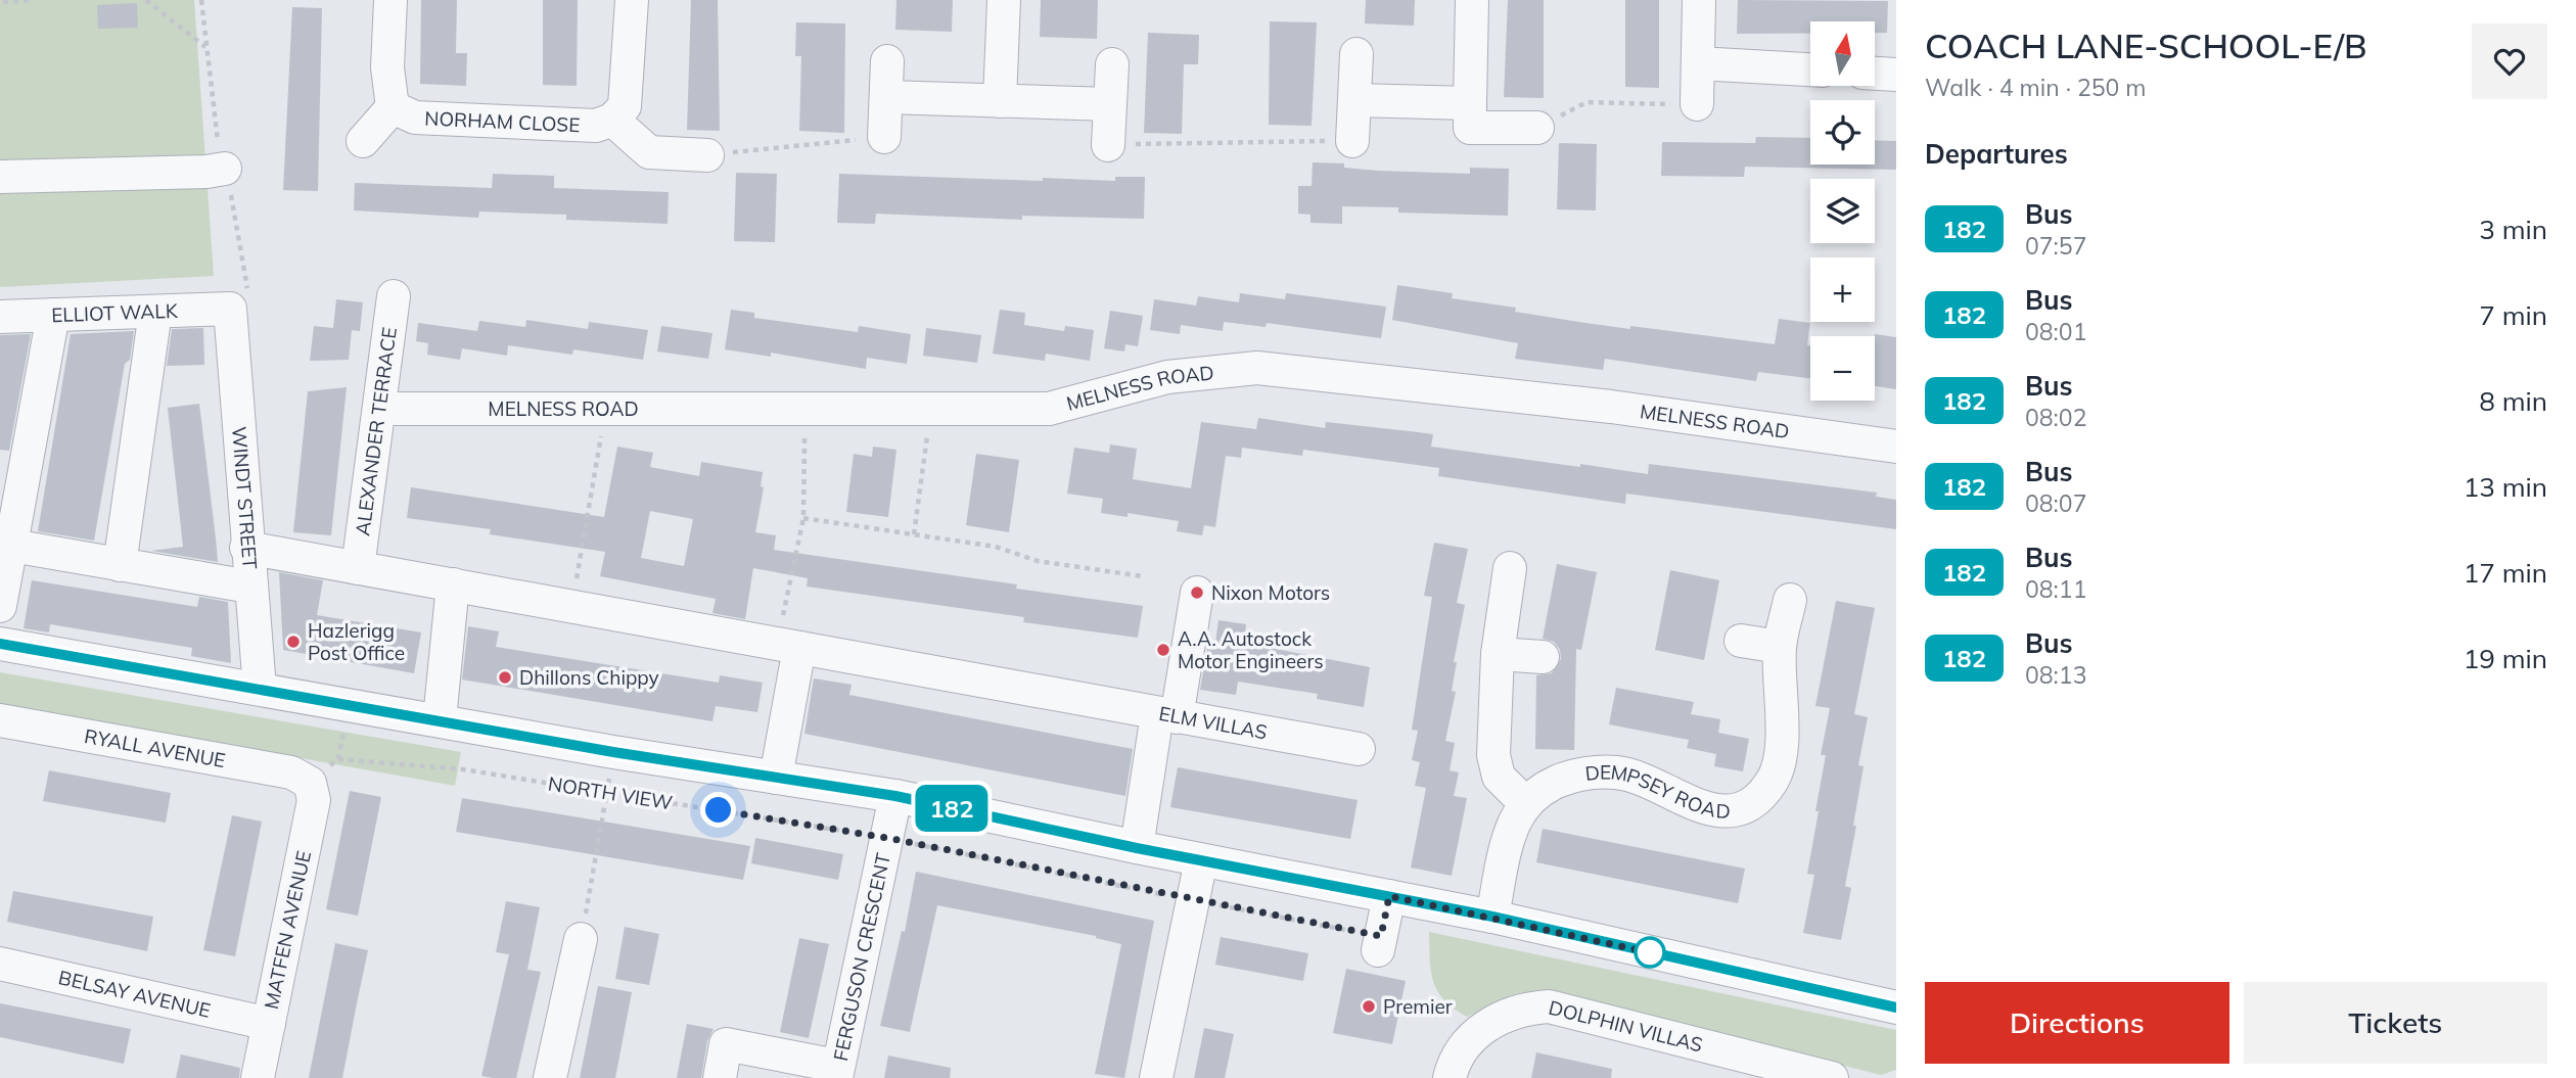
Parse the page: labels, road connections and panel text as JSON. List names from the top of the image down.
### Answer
{
  "streets": {
    "street": [
      "NORHAM CLOSE",
      "ELLIOT WALK",
      "MELNESS ROAD",
      "ALEXANDER TERRACE",
      "WINDT STREET",
      "ELM VILLAS",
      "RYALL AVENUE",
      "DEMPSEY ROAD",
      "MATFEN AVENUE",
      "FERGUSON CRESCENT",
      "BELSAY AVENUE",
      "DOLPHIN VILLAS"
    ],
    "path": ["NORTH VIEW"]
  },
  "crossings": [
    ["ELLIOT WALK", "WINDT STREET"],
    ["MELNESS ROAD", "ALEXANDER TERRACE"],
    ["RYALL AVENUE", "NORTH VIEW"],
    ["RYALL AVENUE", "MATFEN AVENUE"],
    ["NORTH VIEW", "MATFEN AVENUE"],
    ["NORTH VIEW", "FERGUSON CRESCENT"],
    ["MATFEN AVENUE", "BELSAY AVENUE"]
  ],
  "places": [
    "Nixon Motors",
    "Hazlerigg Post Office",
    "A.A. Autostock Motor Engineers",
    "Dhillons Chippy",
    "Premier"
  ],
  "lines": ["bus line 182"],
  "north": "top",
  "page": {
    "on_map": "182",
    "heading": [
      ["COACH LANE-SCHOOL-E/B", "Walk · 4 min · 250 m"],
      "Departures"
    ],
    "map_buttons": ["+", "−"],
    "list": [
      {
        "mark": "182",
        "name": "Bus",
        "note": "07:57",
        "value": "3 min"
      },
      {
        "mark": "182",
        "name": "Bus",
        "note": "08:01",
        "value": "7 min"
      },
      {
        "mark": "182",
        "name": "Bus",
        "note": "08:02",
        "value": "8 min"
      },
      {
        "mark": "182",
        "name": "Bus",
        "note": "08:07",
        "value": "13 min"
      },
      {
        "mark": "182",
        "name": "Bus",
        "note": "08:11",
        "value": "17 min"
      },
      {
        "mark": "182",
        "name": "Bus",
        "note": "08:13",
        "value": "19 min"
      }
    ],
    "buttons": ["Directions", "Tickets"]
  }
}
